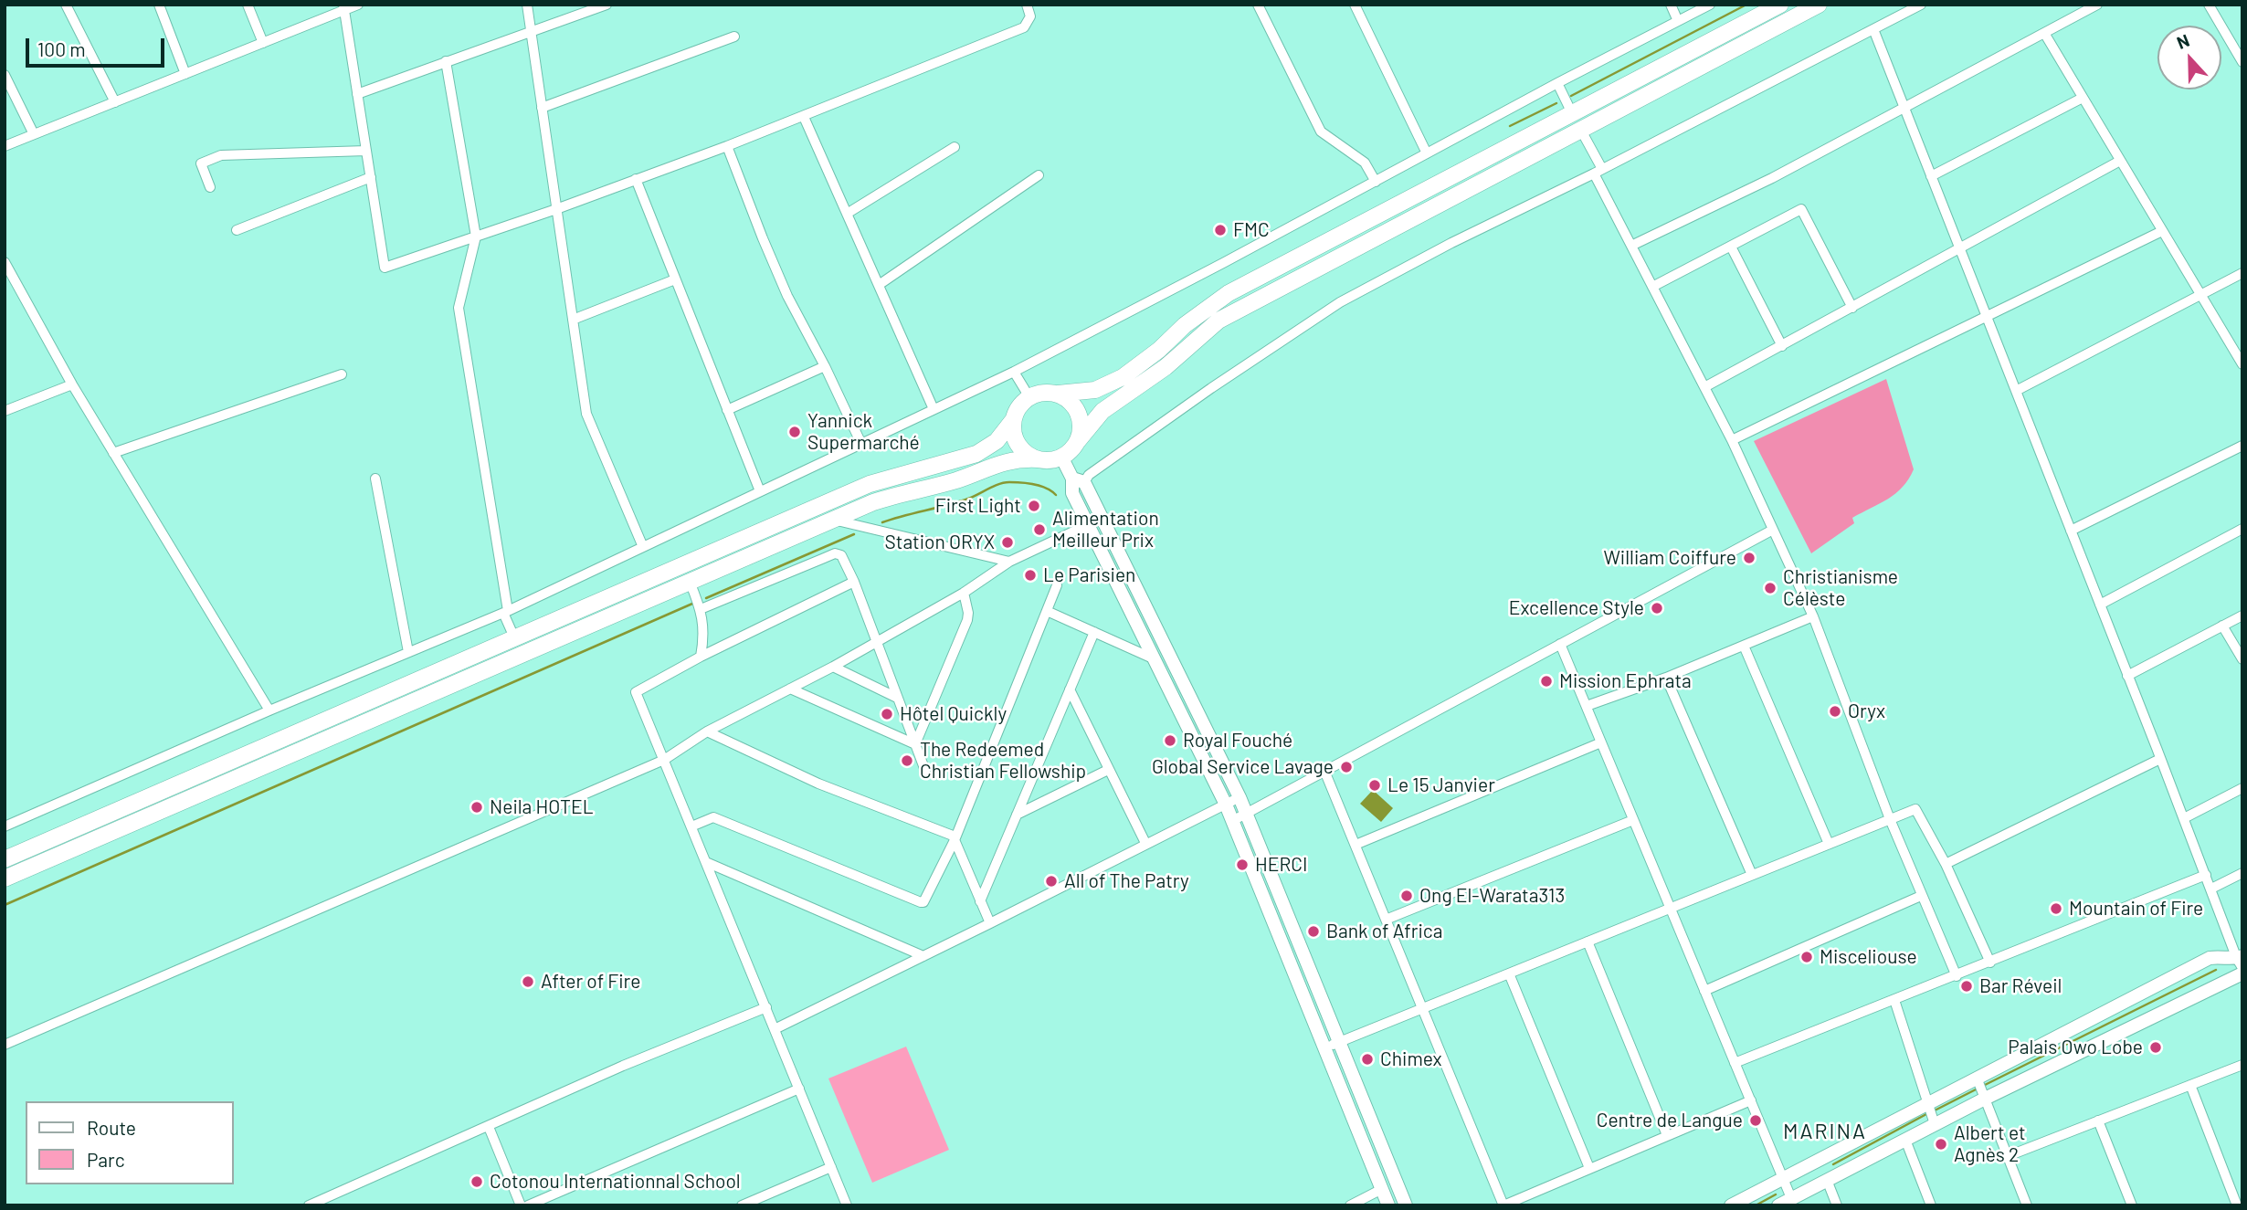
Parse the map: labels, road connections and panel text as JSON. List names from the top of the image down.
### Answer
{
  "districts": ["MARINA"],
  "places": [
    "FMC",
    "Yannick Supermarché",
    "First Light",
    "Alimentation Meilleur Prix",
    "Station ORYX",
    "William Coiffure",
    "Le Parisien",
    "Christianisme Célèste",
    "Excellence Style",
    "Mission Ephrata",
    "Oryx",
    "Hôtel Quickly",
    "Royal Fouché",
    "The Redeemed Christian Fellowship",
    "Global Service Lavage",
    "Le 15 Janvier",
    "Neila HOTEL",
    "HERCI",
    "All of The Patry",
    "Ong El-Warata313",
    "Mountain of Fire",
    "Bank of Africa",
    "Misceliouse",
    "After of Fire",
    "Bar Réveil",
    "Palais Owo Lobe",
    "Chimex",
    "Centre de Langue",
    "Albert et Agnès 2",
    "Cotonou Internationnal School"
  ],
  "legend": ["Route", "Parc"],
  "scale_bar": "100 m",
  "north": "top"
}
